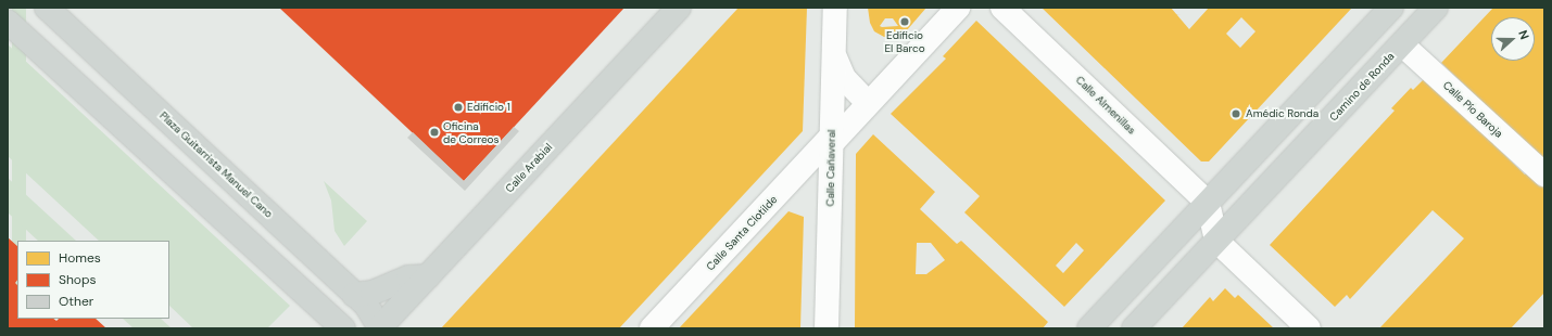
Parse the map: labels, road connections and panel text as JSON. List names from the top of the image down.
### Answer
{
  "streets": {
    "main road": ["Camino de Ronda", "Plaza Guitarrista Manuel Cano", "Calle Arabial"],
    "street": [
      "Calle Almenillas",
      "Calle Pío Baroja",
      "Calle Cañaveral",
      "Calle Santa Clotilde"
    ]
  },
  "crossings": [
    ["Camino de Ronda", "Calle Pío Baroja"],
    ["Plaza Guitarrista Manuel Cano", "Calle Arabial"],
    ["Calle Cañaveral", "Calle Santa Clotilde"]
  ],
  "places": [
    "Edificio El Barco",
    "Edificio 1",
    "Amédic Ronda",
    "Oficina de Correos"
  ],
  "legend": ["Homes", "Shops", "Other"],
  "north": "right"
}
